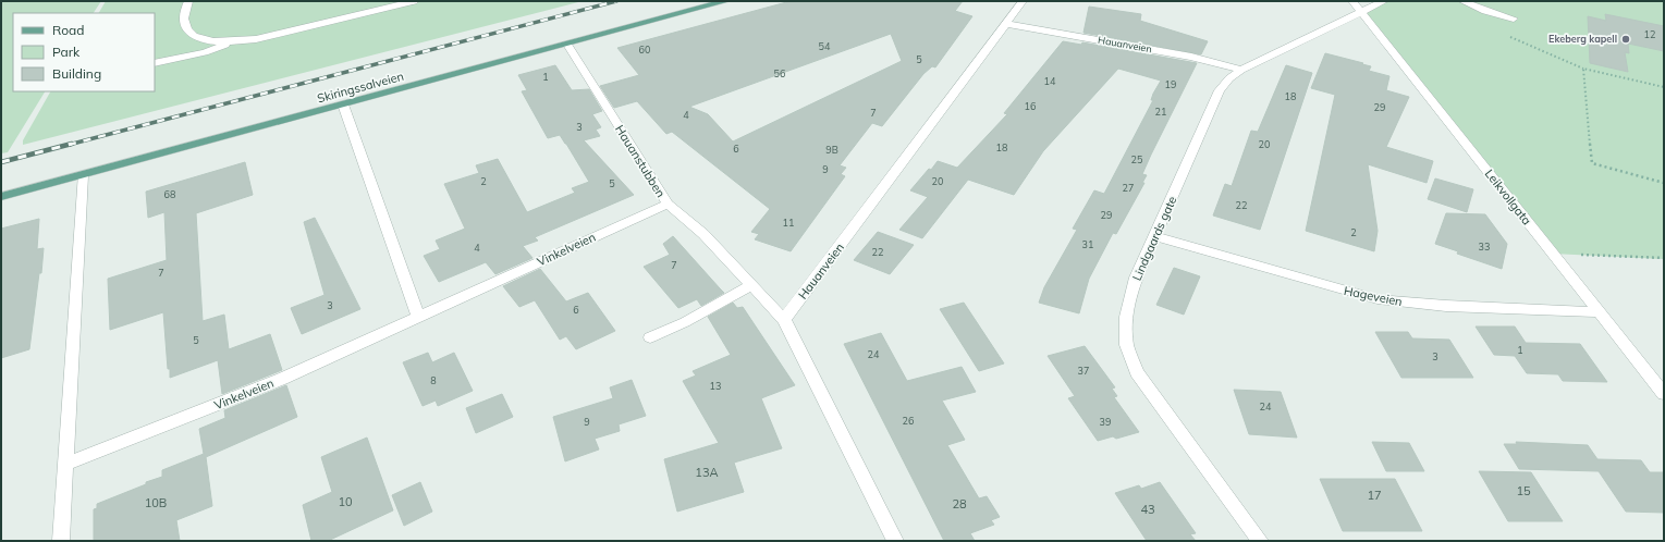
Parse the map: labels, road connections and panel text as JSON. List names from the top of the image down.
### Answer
{
  "streets": {
    "main road": ["Skiringssalveien"],
    "street": [
      "Hauanveien",
      "Hauanstubben",
      "Leikvollgata",
      "Lindgaards gate",
      "Vinkelveien",
      "Hageveien"
    ]
  },
  "crossings": [
    ["Hauanveien", "Hauanstubben"],
    ["Hauanveien", "Lindgaards gate"],
    ["Skiringssalveien", "Hauanstubben"],
    ["Hauanstubben", "Vinkelveien"],
    ["Leikvollgata", "Lindgaards gate"],
    ["Leikvollgata", "Hageveien"],
    ["Lindgaards gate", "Hageveien"]
  ],
  "places": ["Ekeberg kapell"],
  "house_numbers": [
    "12",
    "54",
    "60",
    "5",
    "56",
    "1",
    "14",
    "19",
    "18",
    "16",
    "29",
    "21",
    "7",
    "4",
    "3",
    "20",
    "18",
    "6",
    "9B",
    "25",
    "9",
    "2",
    "20",
    "5",
    "27",
    "68",
    "22",
    "29",
    "11",
    "2",
    "31",
    "33",
    "4",
    "22",
    "7",
    "7",
    "3",
    "6",
    "5",
    "1",
    "24",
    "3",
    "37",
    "8",
    "13",
    "24",
    "26",
    "9",
    "39",
    "13A",
    "15",
    "17",
    "10",
    "10B",
    "28",
    "43"
  ],
  "legend": ["Road", "Park", "Building"]
}
